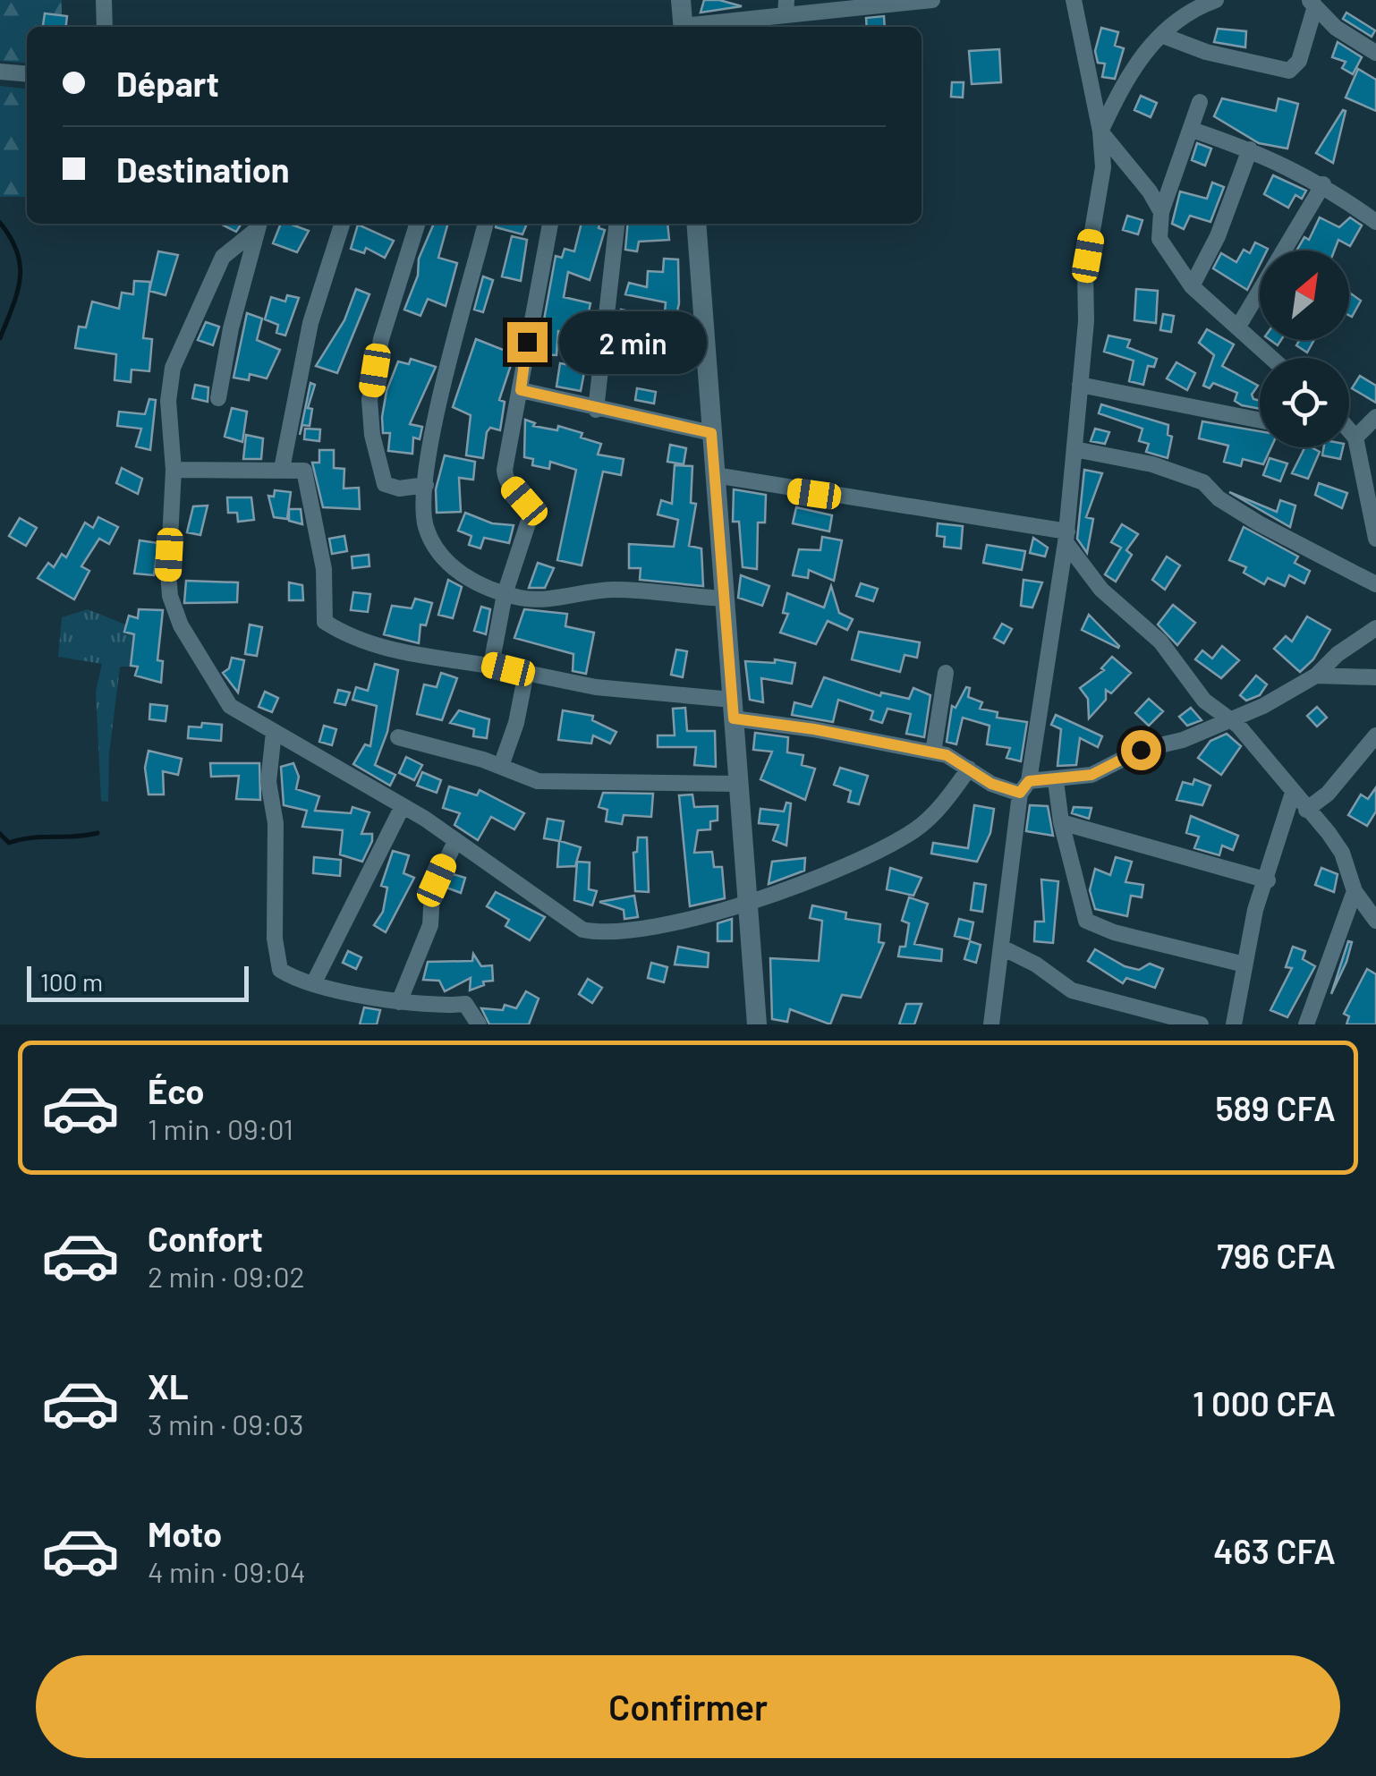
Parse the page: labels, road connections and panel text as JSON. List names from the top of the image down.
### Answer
{
  "scale_bar": "100 m",
  "north": "top right",
  "page": {
    "banner": ["Départ", "Destination"],
    "bubble": "2 min",
    "scale": "100 m",
    "list": [
      {
        "name": "Éco",
        "note": "1 min · 09:01",
        "value": "589 CFA"
      },
      {
        "name": "Confort",
        "note": "2 min · 09:02",
        "value": "796 CFA"
      },
      {
        "name": "XL",
        "note": "3 min · 09:03",
        "value": "1 000 CFA"
      },
      {
        "name": "Moto",
        "note": "4 min · 09:04",
        "value": "463 CFA"
      }
    ],
    "buttons": "Confirmer"
  }
}
